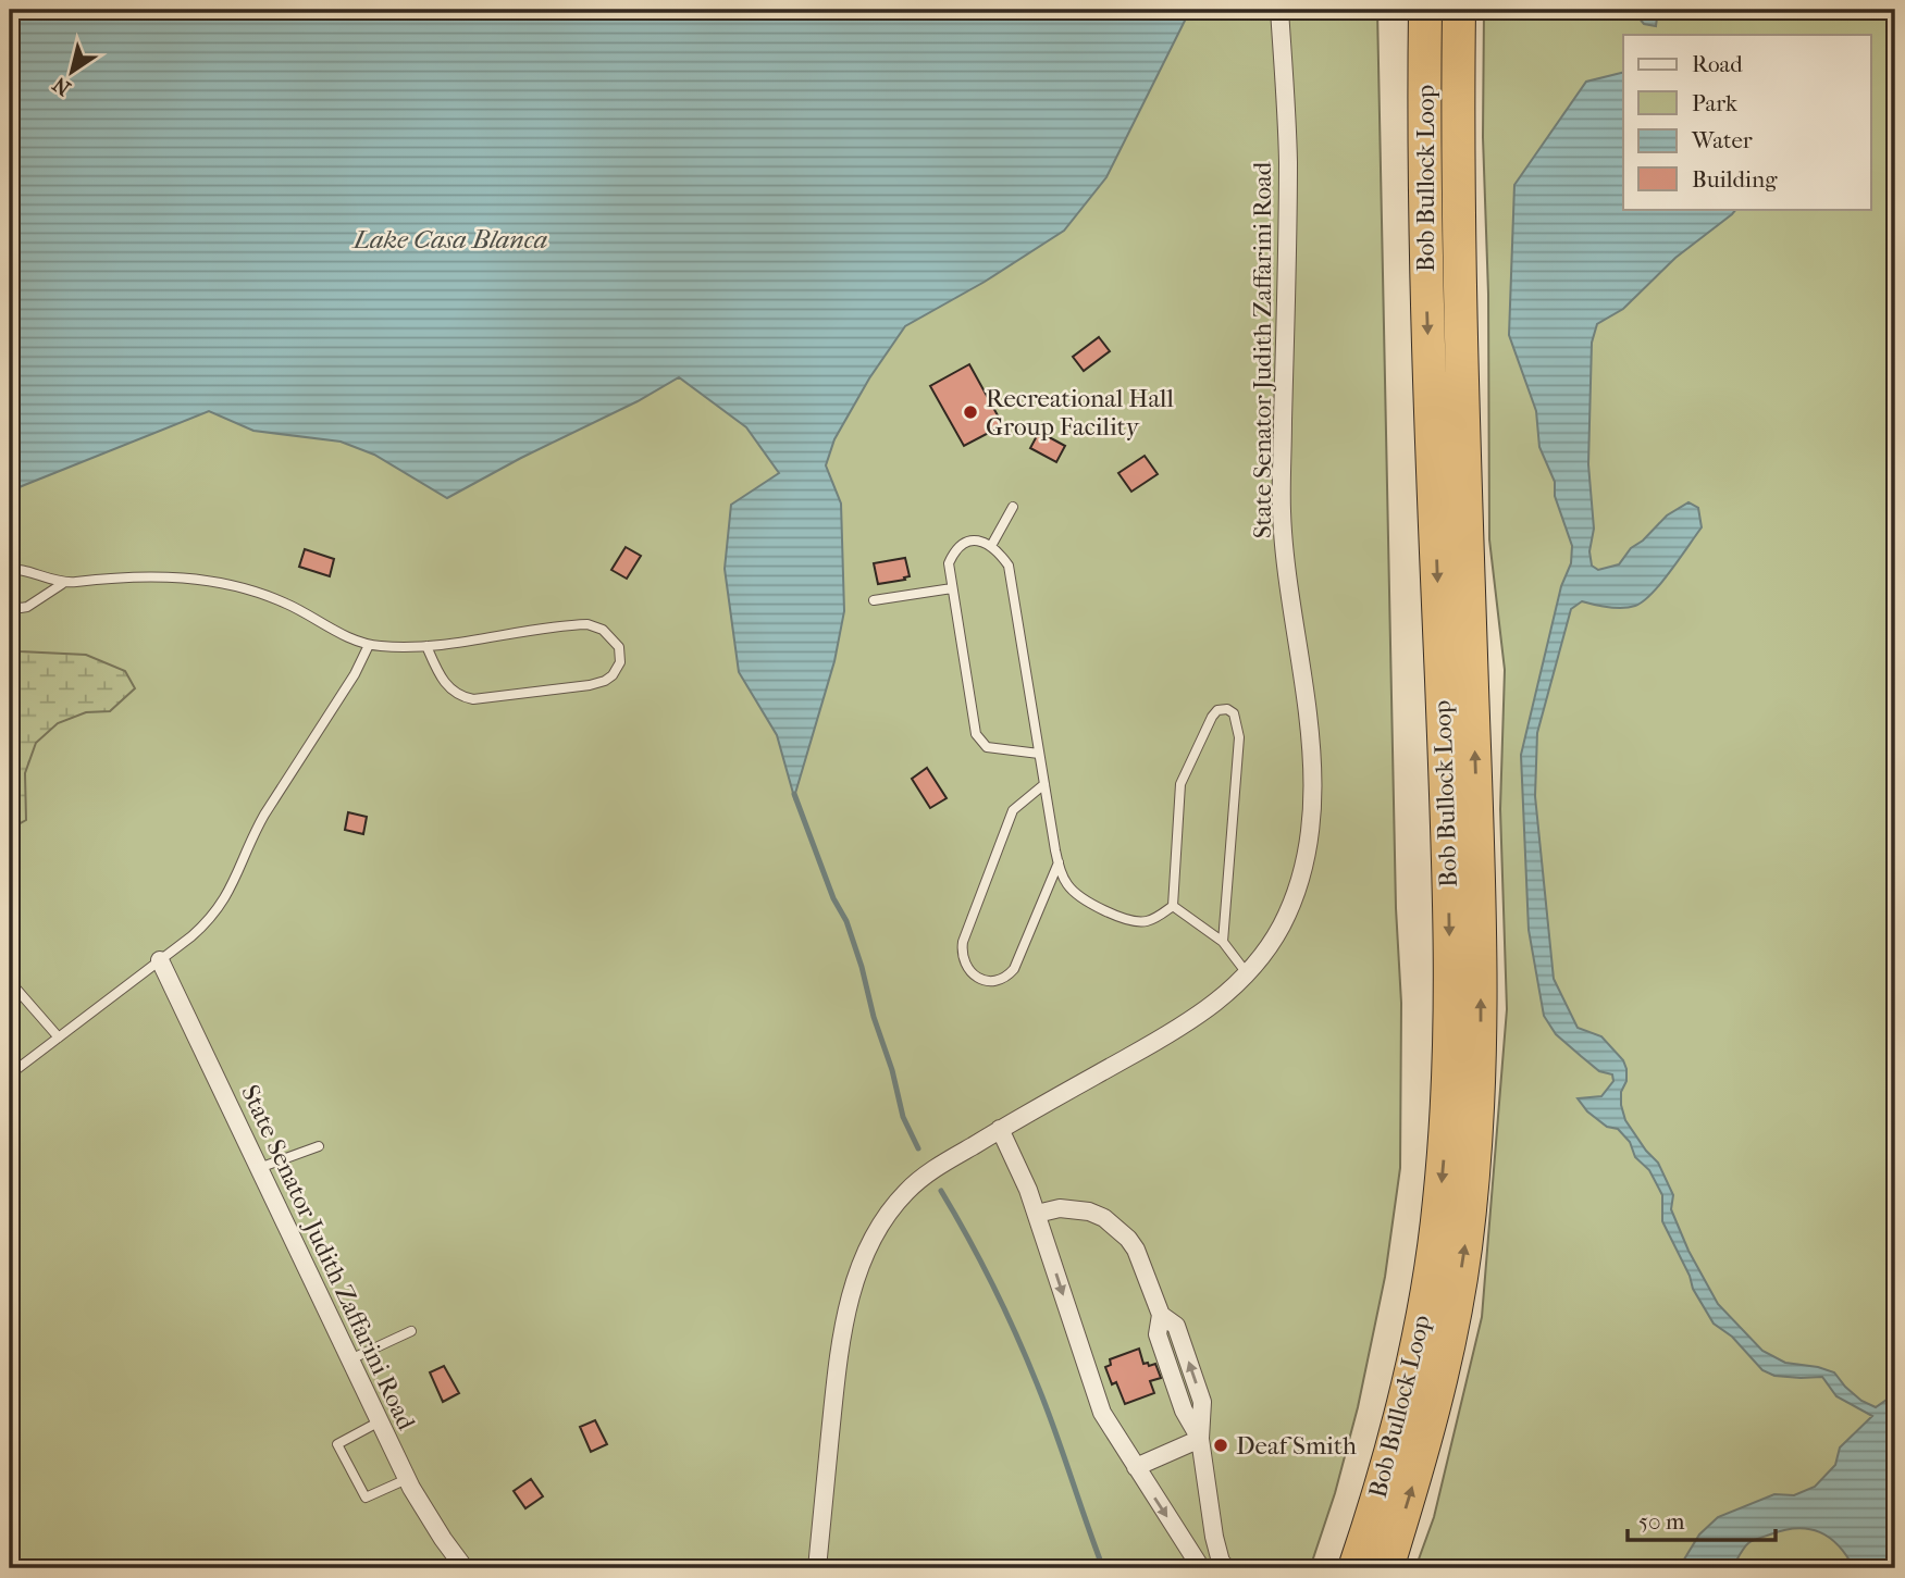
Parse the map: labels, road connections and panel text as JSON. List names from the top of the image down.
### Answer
{
  "streets": {
    "highway": ["Bob Bullock Loop"],
    "street": ["State Senator Judith Zaffarini Road"]
  },
  "water": ["Lake Casa Blanca"],
  "places": ["Recreational Hall Group Facility", "Deaf Smith"],
  "legend": [
    "Road",
    "Park",
    "Water",
    "Building"
  ],
  "scale_bar": "50 m",
  "north": "bottom left"
}
